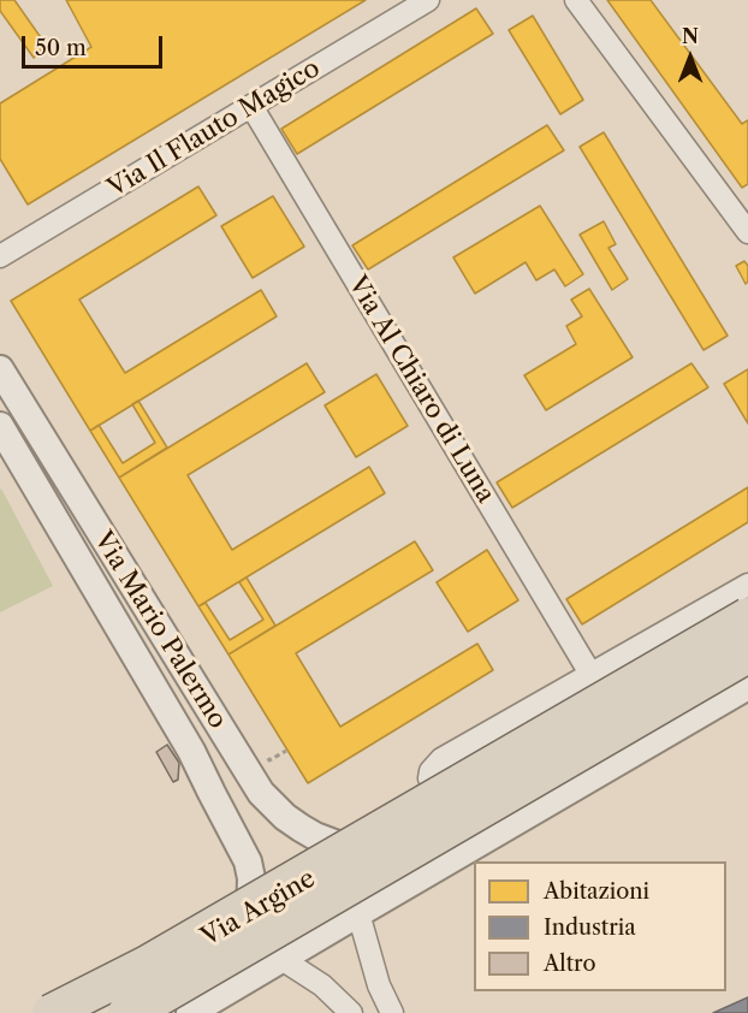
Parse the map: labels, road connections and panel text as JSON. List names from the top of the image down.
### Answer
{
  "streets": {
    "street": [
      "Via Il Flauto Magico",
      "Via Al Chiaro di Luna",
      "Via Mario Palermo",
      "Via Argine"
    ]
  },
  "crossings": [
    ["Via Il Flauto Magico", "Via Al Chiaro di Luna"],
    ["Via Mario Palermo", "Via Argine"]
  ],
  "legend": ["Abitazioni", "Industria", "Altro"],
  "scale_bar": "50 m",
  "north": "top"
}
